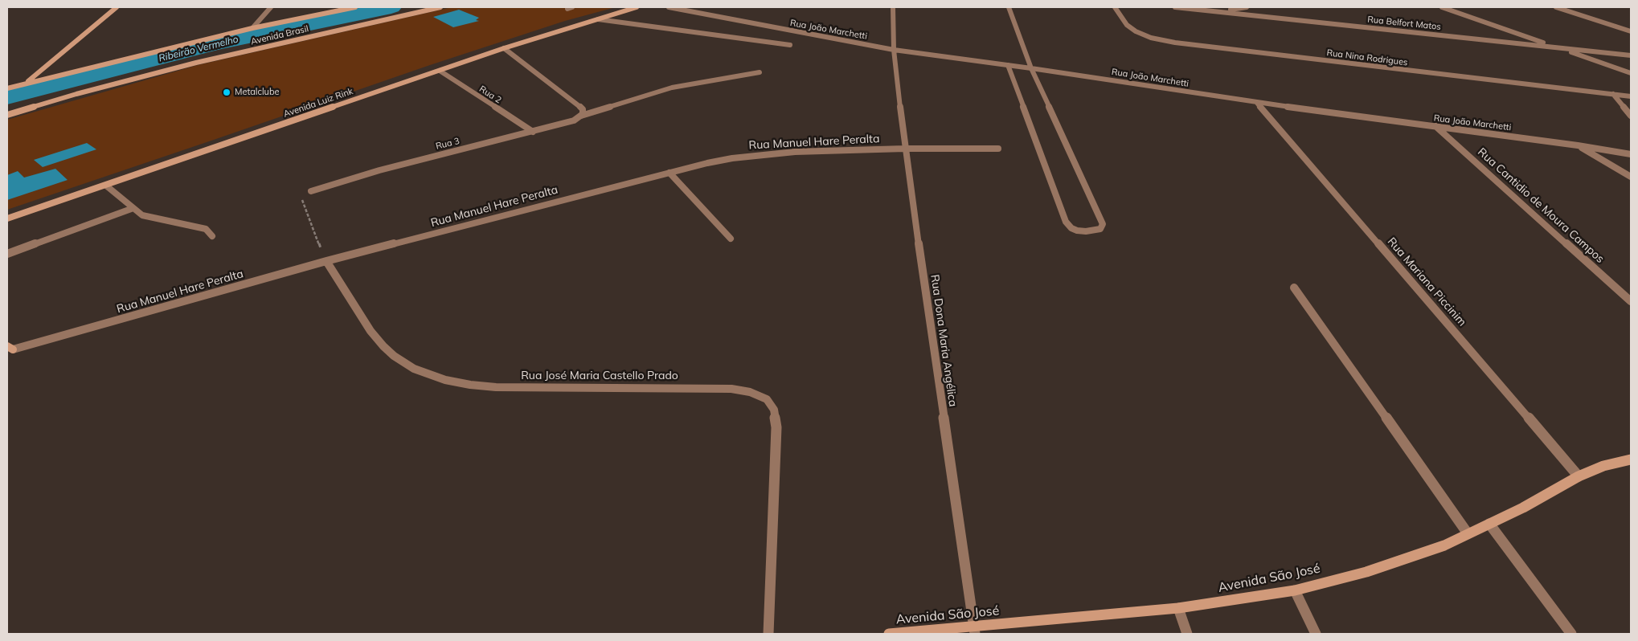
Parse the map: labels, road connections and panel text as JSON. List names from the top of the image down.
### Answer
{
  "streets": {
    "main road": ["Avenida Brasil", "Avenida Luiz Rink", "Avenida São José"],
    "street": [
      "Rua Belfort Matos",
      "Rua João Marchetti",
      "Rua Nina Rodrigues",
      "Rua 2",
      "Rua Manuel Hare Peralta",
      "Rua 3",
      "Rua Cantidio de Moura Campos",
      "Rua Mariana Piccinim",
      "Rua Dona Maria Angélica",
      "Rua José Maria Castello Prado"
    ]
  },
  "crossings": [
    ["Rua João Marchetti", "Rua Cantidio de Moura Campos"],
    ["Rua João Marchetti", "Rua Mariana Piccinim"],
    ["Rua João Marchetti", "Rua Dona Maria Angélica"],
    ["Rua 2", "Avenida Luiz Rink"],
    ["Rua 2", "Rua 3"],
    ["Rua Manuel Hare Peralta", "Rua Dona Maria Angélica"],
    ["Rua Manuel Hare Peralta", "Rua José Maria Castello Prado"],
    ["Rua Mariana Piccinim", "Avenida São José"],
    ["Rua Dona Maria Angélica", "Avenida São José"]
  ],
  "water": ["Ribeirão Vermelho"],
  "places": ["Metalclube"]
}
